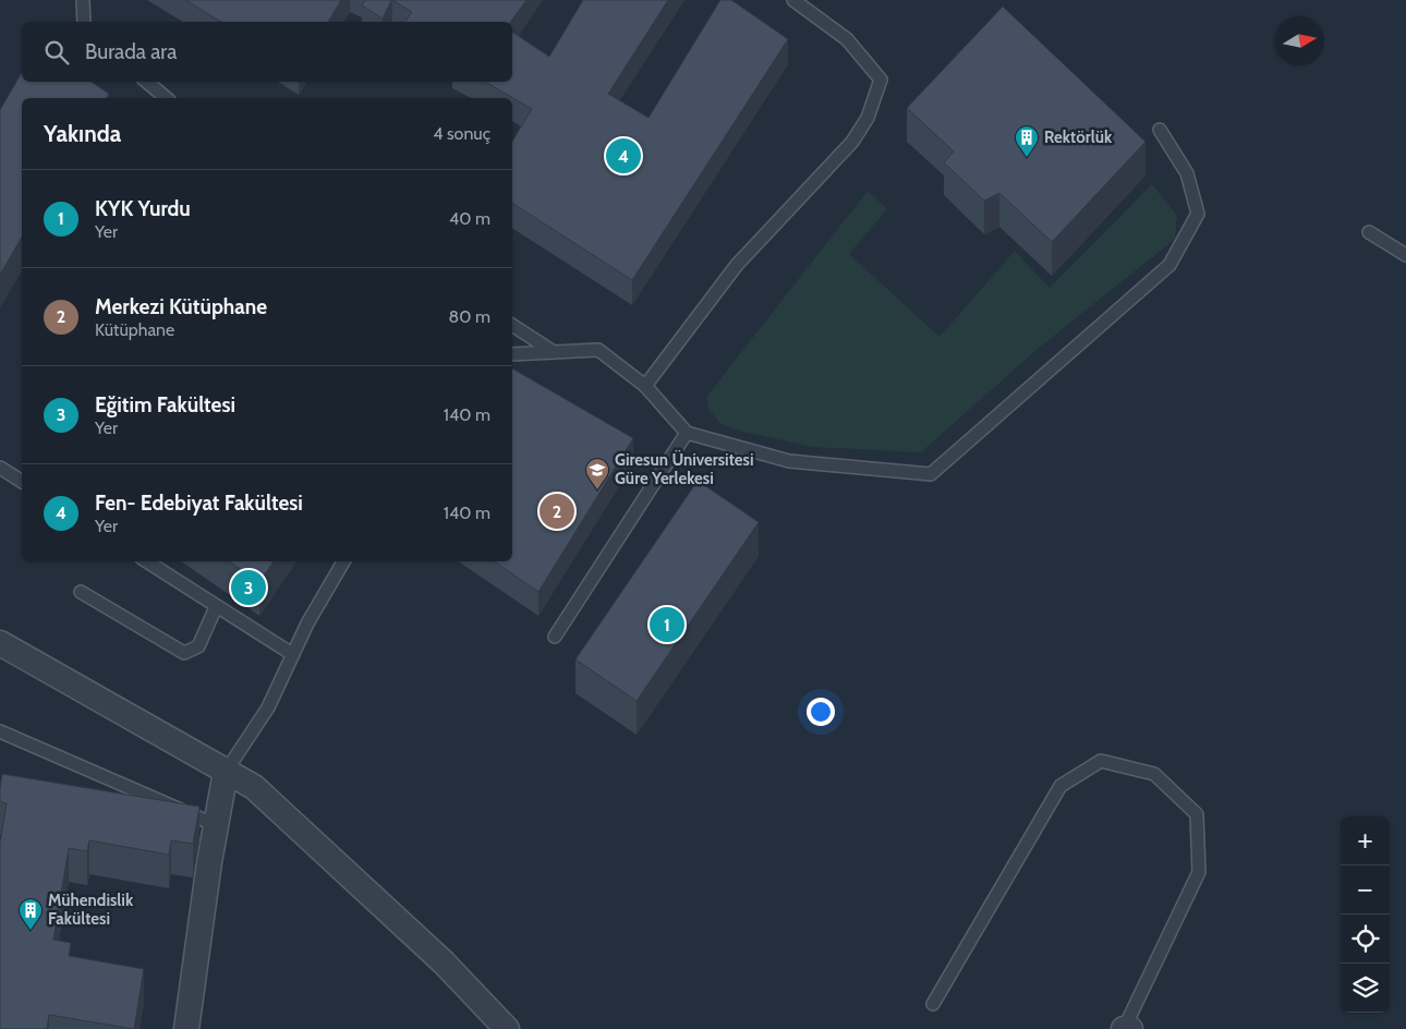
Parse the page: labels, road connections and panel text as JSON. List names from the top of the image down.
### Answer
{
  "places": {
    "building": ["Rektörlük", "Mühendislik Fakültesi"],
    "school or university": ["Giresun Üniversitesi Güre Yerlekesi"]
  },
  "north": "right",
  "page": {
    "search": "Burada ara",
    "heading": ["Yakında", "4 sonuç"],
    "pins": [
      "4",
      "2",
      "3",
      "1"
    ],
    "list": [
      {
        "mark": "1",
        "name": "KYK Yurdu",
        "note": "Yer",
        "value": "40 m"
      },
      {
        "mark": "2",
        "name": "Merkezi Kütüphane",
        "note": "Kütüphane",
        "value": "80 m"
      },
      {
        "mark": "3",
        "name": "Eğitim Fakültesi",
        "note": "Yer",
        "value": "140 m"
      },
      {
        "mark": "4",
        "name": "Fen- Edebiyat Fakültesi",
        "note": "Yer",
        "value": "140 m"
      }
    ],
    "map_buttons": ["+", "−"]
  }
}
